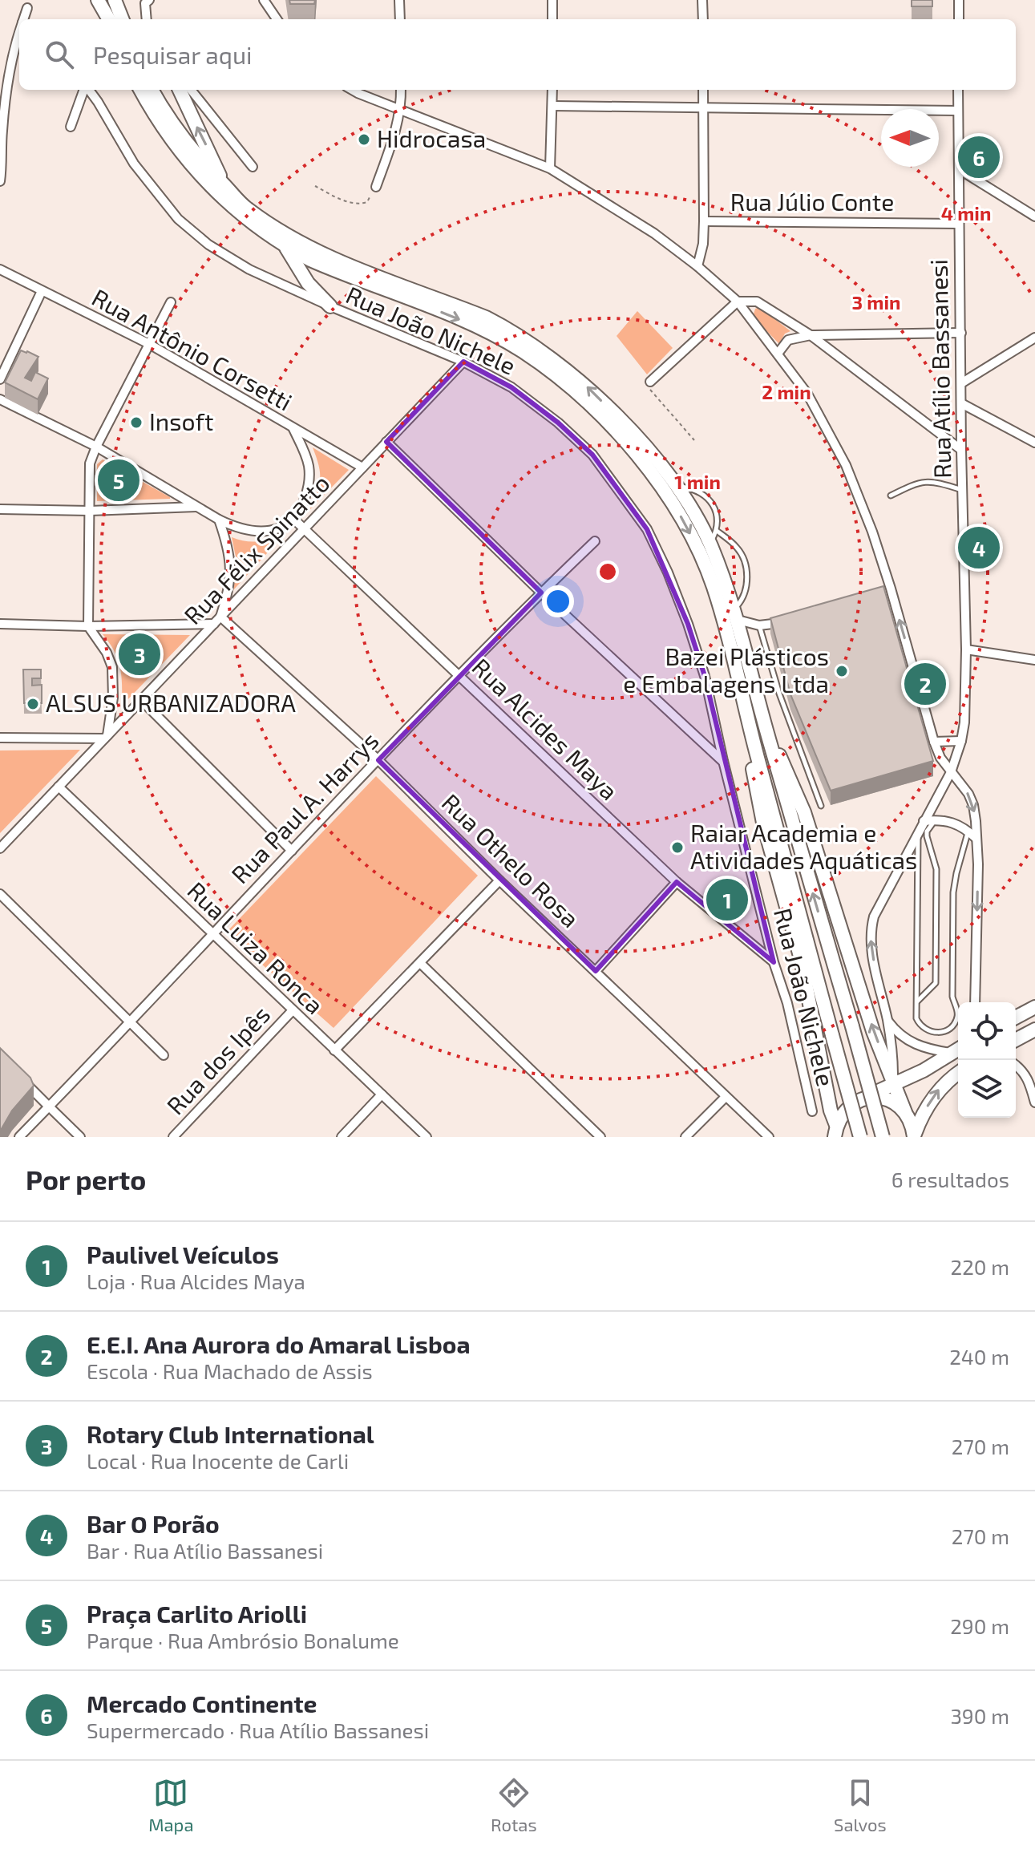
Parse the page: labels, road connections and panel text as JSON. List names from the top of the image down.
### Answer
{
  "streets": {
    "street": [
      "Rua Júlio Conte",
      "Rua João Nichele",
      "Rua Antônio Corsetti",
      "Rua Atílio Bassanesi",
      "Rua Félix Spinatto",
      "Rua Alcides Maya",
      "Rua Paul A. Harrys",
      "Rua Othelo Rosa",
      "Rua Luiza Ronca",
      "Rua dos Ipês"
    ]
  },
  "crossings": [
    ["Rua Júlio Conte", "Rua Atílio Bassanesi"],
    ["Rua João Nichele", "Rua Félix Spinatto"],
    ["Rua João Nichele", "Rua Alcides Maya"],
    ["Rua Antônio Corsetti", "Rua Félix Spinatto"],
    ["Rua Félix Spinatto", "Rua Alcides Maya"],
    ["Rua Félix Spinatto", "Rua Othelo Rosa"],
    ["Rua Félix Spinatto", "Rua Luiza Ronca"],
    ["Rua Alcides Maya", "Rua Paul A. Harrys"],
    ["Rua Paul A. Harrys", "Rua Othelo Rosa"],
    ["Rua Paul A. Harrys", "Rua Luiza Ronca"],
    ["Rua Luiza Ronca", "Rua dos Ipês"]
  ],
  "places": [
    "Hidrocasa",
    "Insoft",
    "Bazei Plásticos e Embalagens Ltda",
    "ALSUS URBANIZADORA",
    "Raiar Academia e Atividades Aquáticas"
  ],
  "north": "left",
  "page": {
    "search": "Pesquisar aqui",
    "pins": [
      "6",
      "5",
      "4",
      "3",
      "2",
      "1"
    ],
    "heading": ["Por perto", "6 resultados"],
    "list": [
      {
        "mark": "1",
        "name": "Paulivel Veículos",
        "note": "Loja · Rua Alcides Maya",
        "value": "220 m"
      },
      {
        "mark": "2",
        "name": "E.E.I. Ana Aurora do Amaral Lisboa",
        "note": "Escola · Rua Machado de Assis",
        "value": "240 m"
      },
      {
        "mark": "3",
        "name": "Rotary Club International",
        "note": "Local · Rua Inocente de Carli",
        "value": "270 m"
      },
      {
        "mark": "4",
        "name": "Bar O Porão",
        "note": "Bar · Rua Atílio Bassanesi",
        "value": "270 m"
      },
      {
        "mark": "5",
        "name": "Praça Carlito Ariolli",
        "note": "Parque · Rua Ambrósio Bonalume",
        "value": "290 m"
      },
      {
        "mark": "6",
        "name": "Mercado Continente",
        "note": "Supermercado · Rua Atílio Bassanesi",
        "value": "390 m"
      }
    ],
    "nav": ["Mapa", "Rotas", "Salvos"]
  },
  "rings": [
    "4 min",
    "3 min",
    "2 min",
    "1 min"
  ]
}
